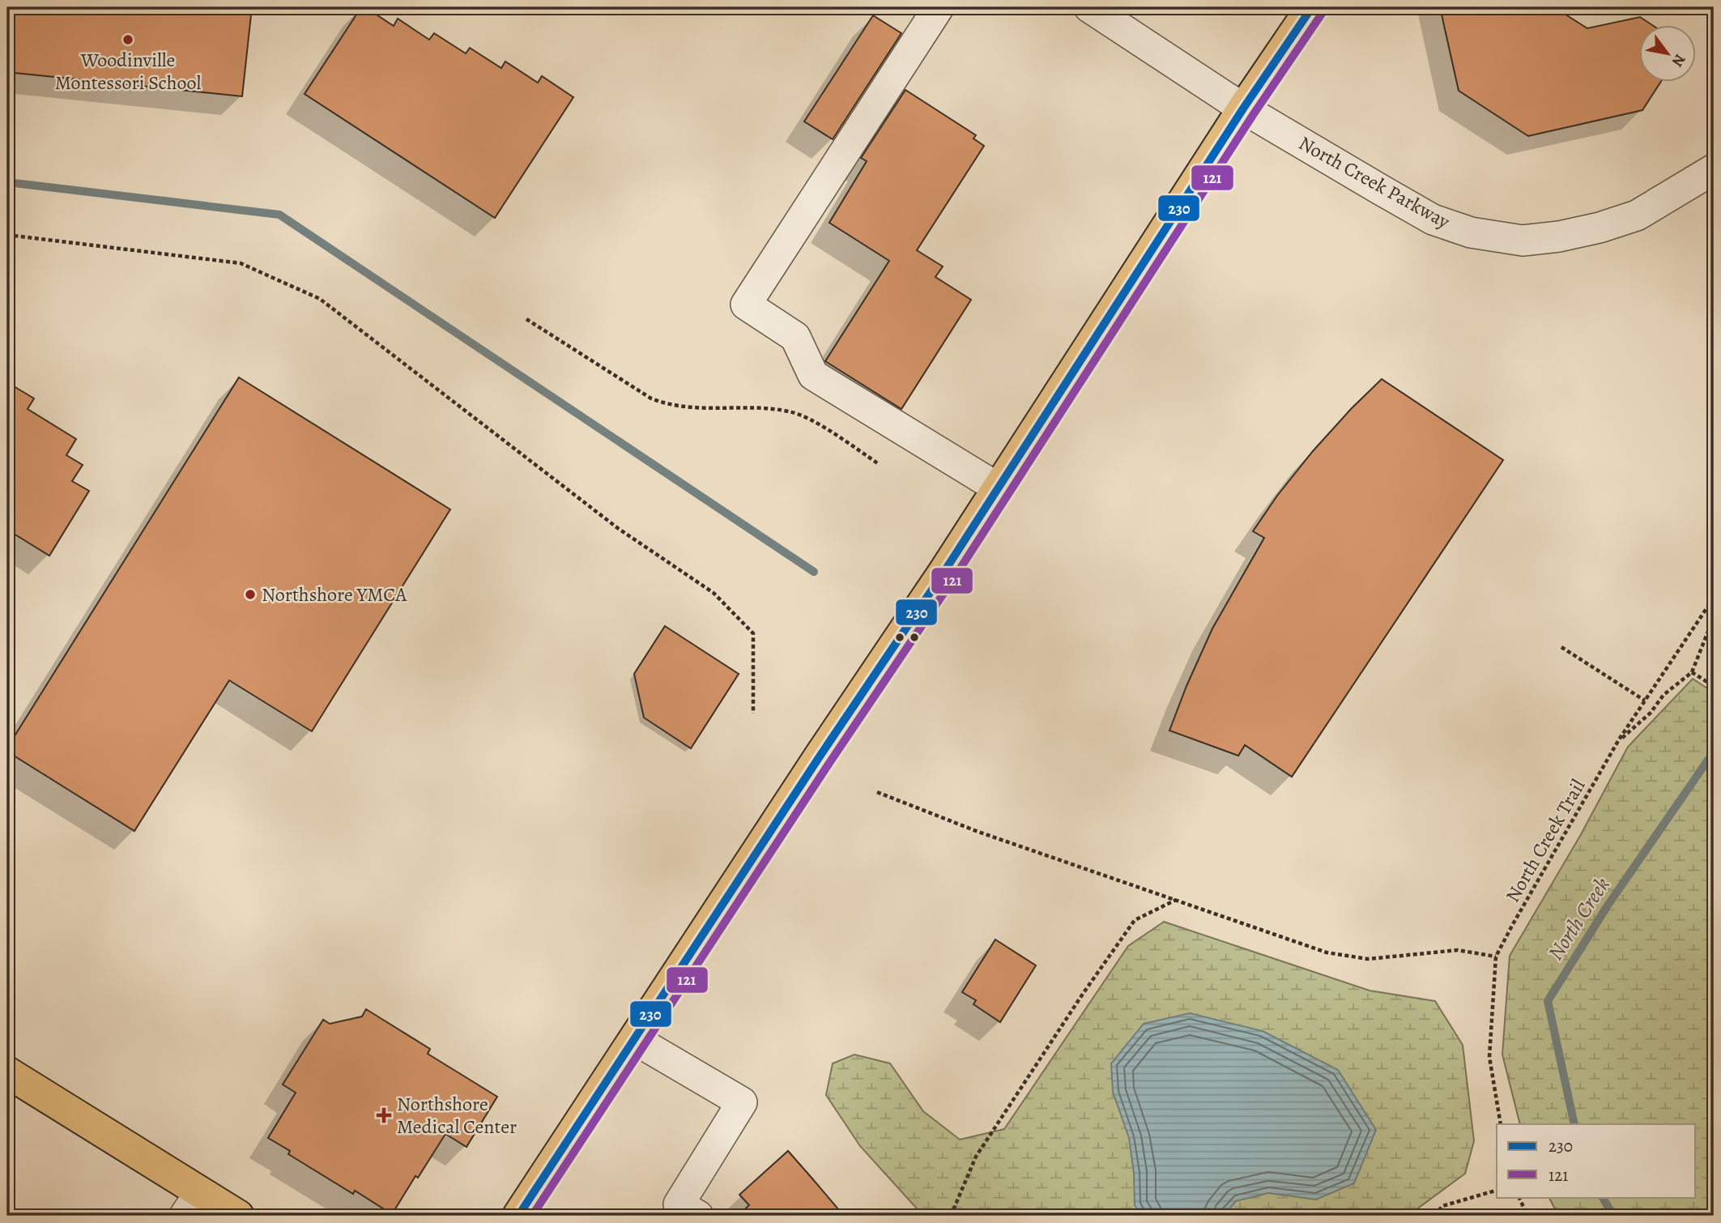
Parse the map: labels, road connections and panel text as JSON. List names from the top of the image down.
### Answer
{
  "streets": {
    "street": ["North Creek Parkway"],
    "path": ["North Creek Trail"]
  },
  "water": ["North Creek"],
  "places": {
    "other": ["Woodinville Montessori School", "Northshore YMCA"],
    "health": ["Northshore Medical Center"]
  },
  "lines": ["transit line 230", "transit line 121"],
  "legend": ["230", "121"],
  "north": "bottom right"
}
